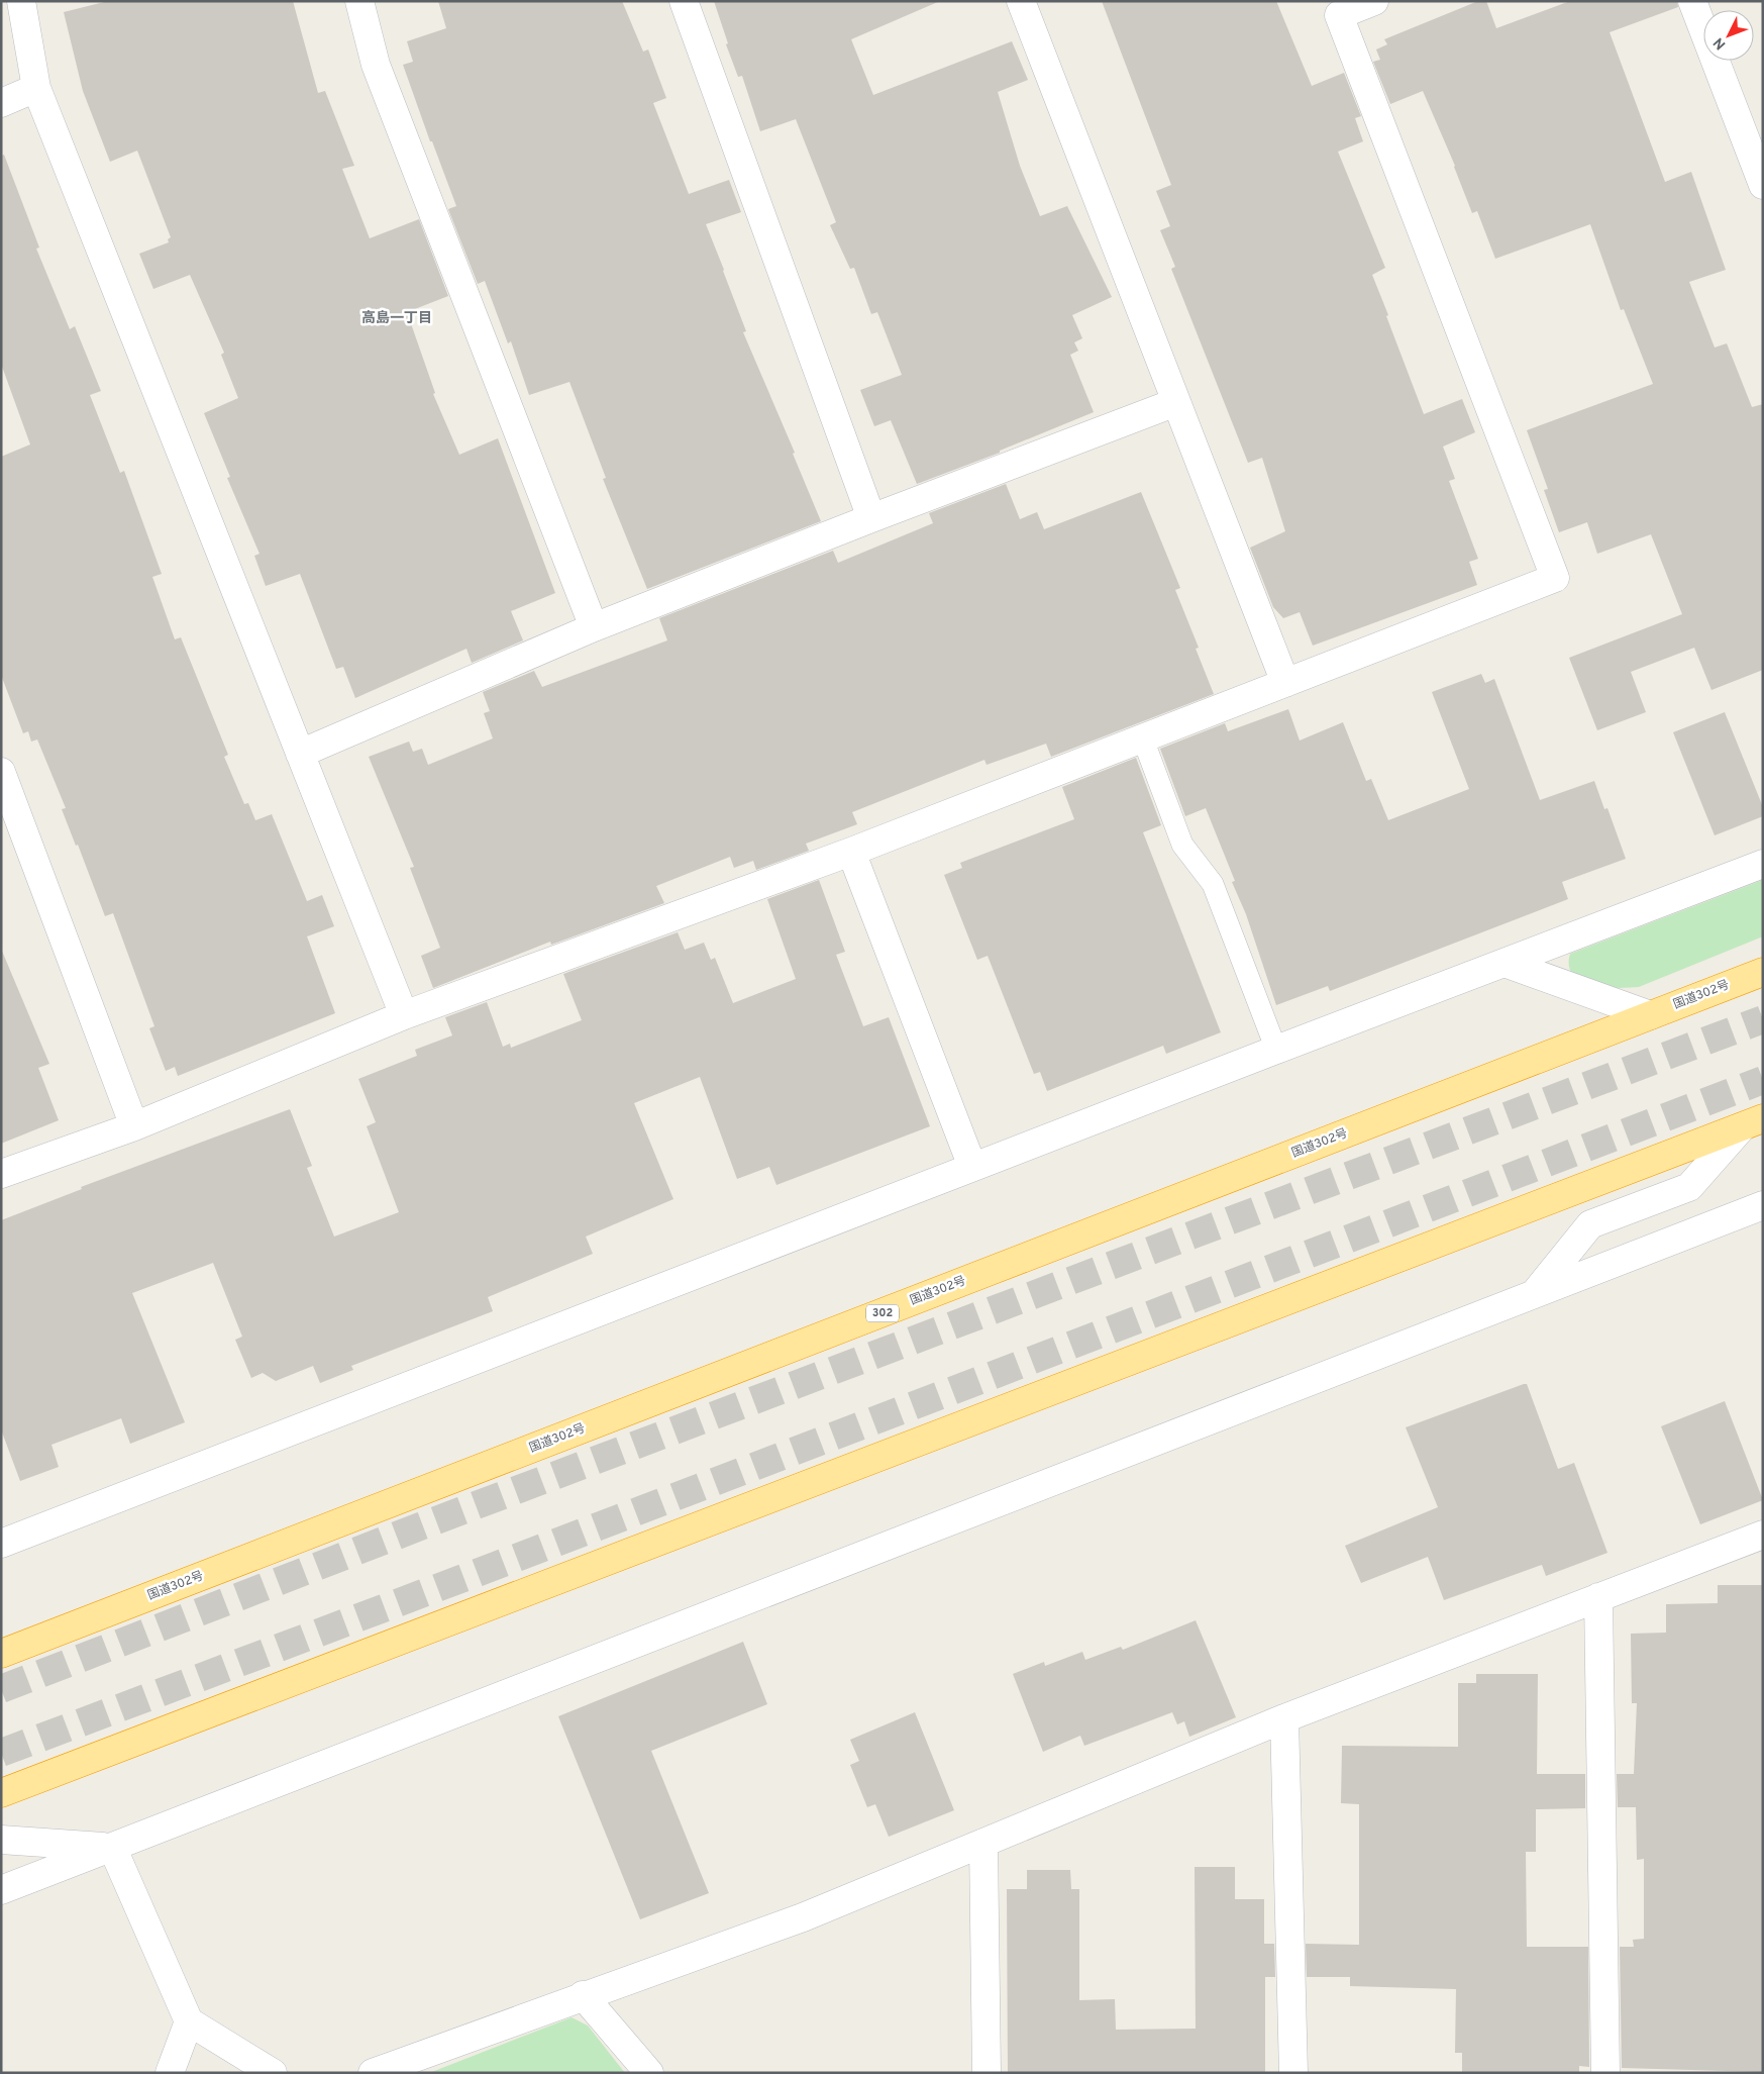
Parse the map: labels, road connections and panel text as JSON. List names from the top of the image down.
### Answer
{
  "streets": {
    "highway": ["国道302号", "302"]
  },
  "districts": ["高島一丁目"],
  "north": "bottom left"
}
